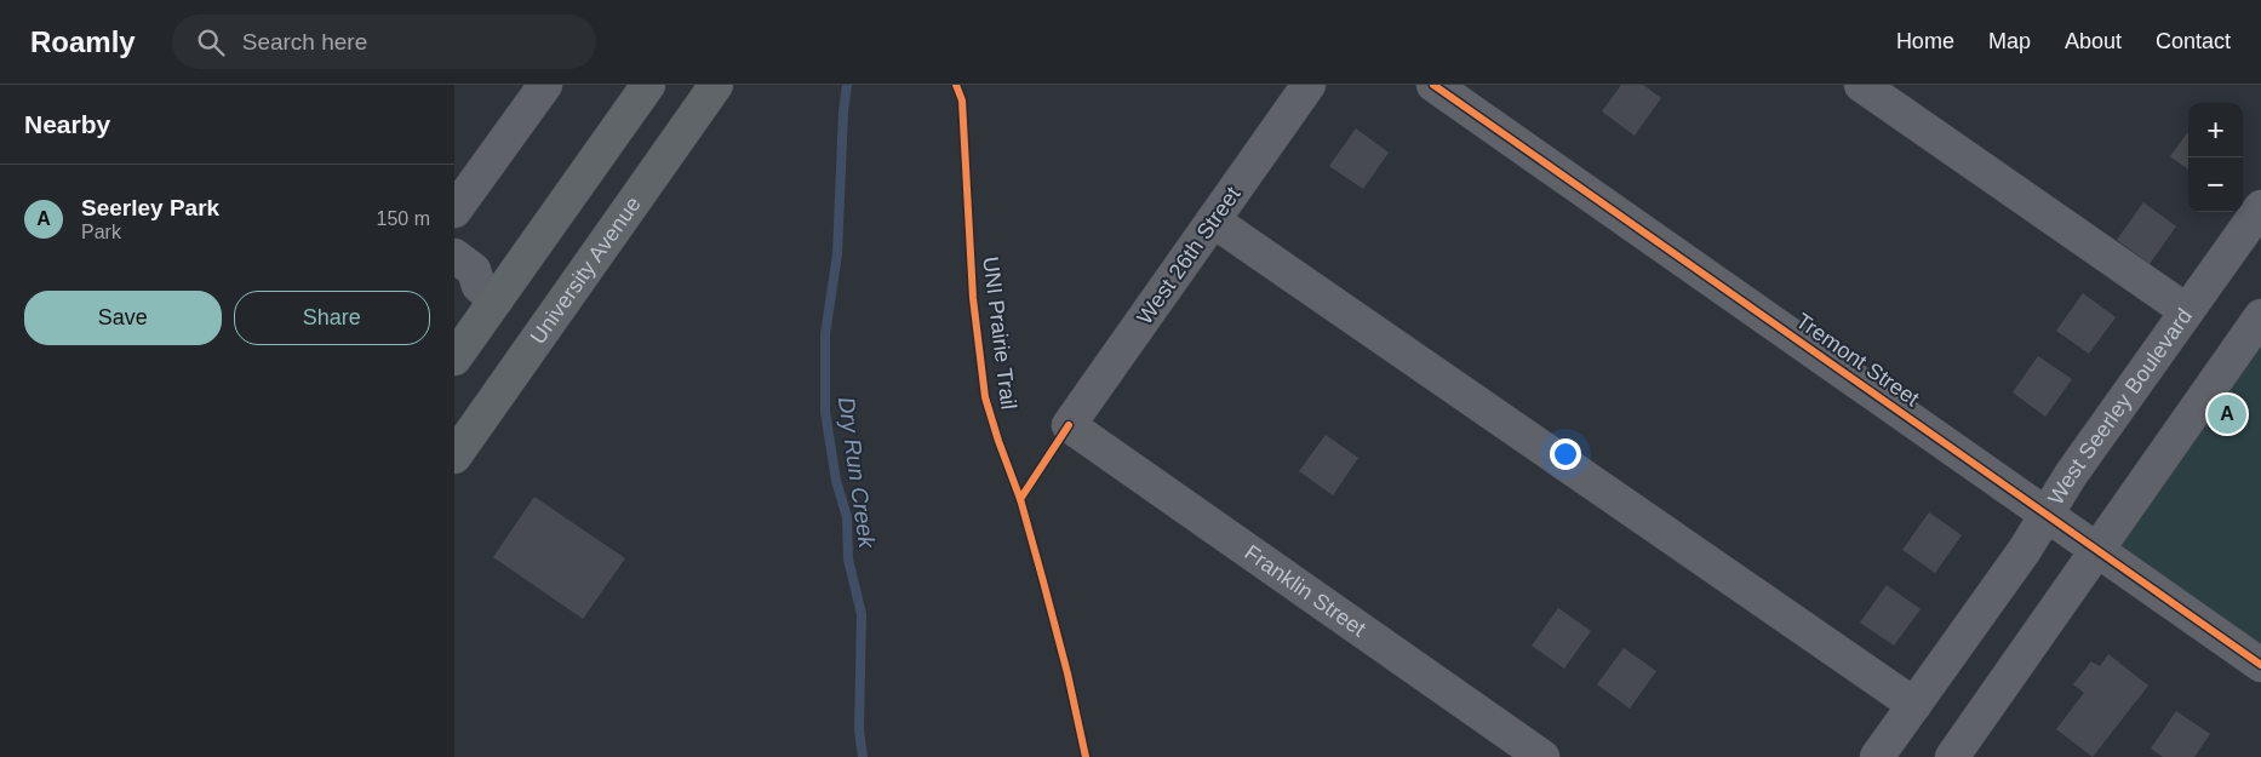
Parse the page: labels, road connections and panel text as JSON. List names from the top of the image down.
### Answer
{
  "streets": {
    "main road": ["University Avenue"],
    "street": [
      "West 26th Street",
      "Tremont Street",
      "West Seerley Boulevard",
      "Franklin Street"
    ],
    "cycle path": ["UNI Prairie Trail"]
  },
  "crossings": [
    ["West 26th Street", "Franklin Street"],
    ["Tremont Street", "West Seerley Boulevard"]
  ],
  "water": ["Dry Run Creek"],
  "page": {
    "header": "Roamly",
    "search": "Search here",
    "nav": [
      "Home",
      "Map",
      "About",
      "Contact"
    ],
    "heading": "Nearby",
    "map_buttons": ["+", "−"],
    "list": [
      {
        "mark": "A",
        "name": "Seerley Park",
        "note": "Park",
        "value": "150 m"
      }
    ],
    "buttons": ["Save", "Share"],
    "pins": "A"
  }
}
